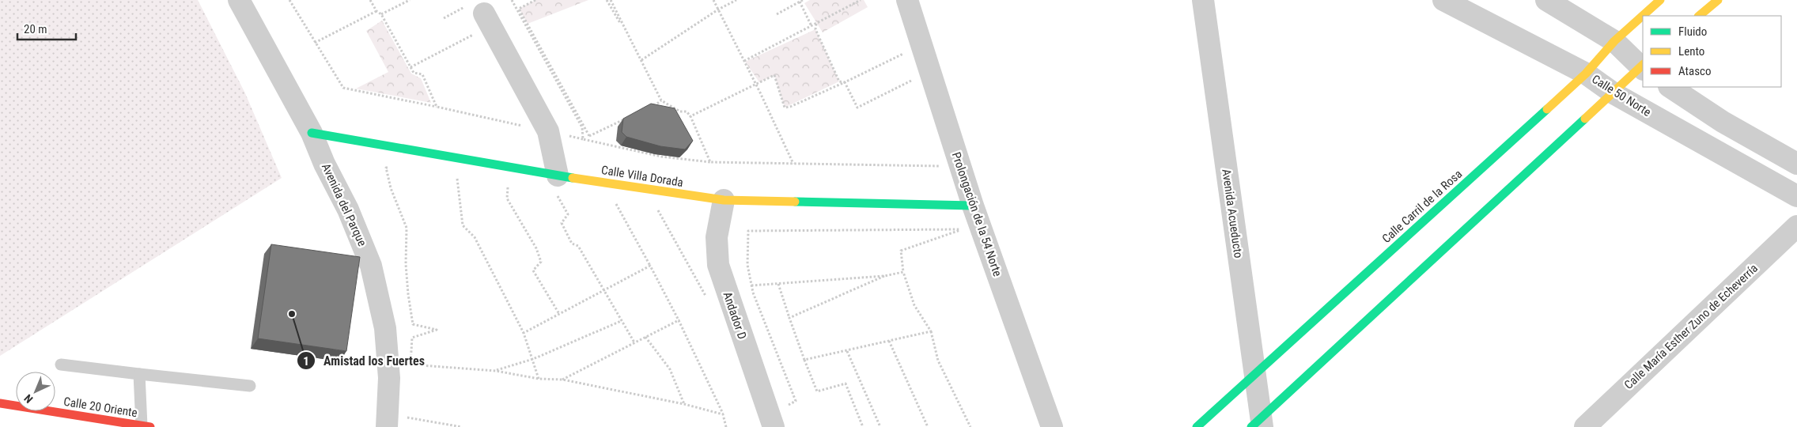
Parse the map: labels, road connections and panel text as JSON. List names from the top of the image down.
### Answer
{
  "streets": {
    "main road": ["Calle Villa Dorada", "Calle Carril de la Rosa", "Calle 20 Oriente"],
    "street": [
      "Calle 50 Norte",
      "Avenida del Parque",
      "Avenida Acueducto",
      "Prolongación de la 54 Norte",
      "Andador D",
      "Calle María Esther Zuno de Echeverría"
    ]
  },
  "crossings": [
    ["Calle 50 Norte", "Calle Carril de la Rosa"],
    ["Calle Villa Dorada", "Avenida del Parque"],
    ["Calle Villa Dorada", "Prolongación de la 54 Norte"],
    ["Calle Villa Dorada", "Andador D"],
    ["Calle Carril de la Rosa", "Avenida Acueducto"]
  ],
  "places": ["Amistad los Fuertes"],
  "legend": ["Fluido", "Lento", "Atasco"],
  "scale_bar": "20 m",
  "north": "bottom left"
}
